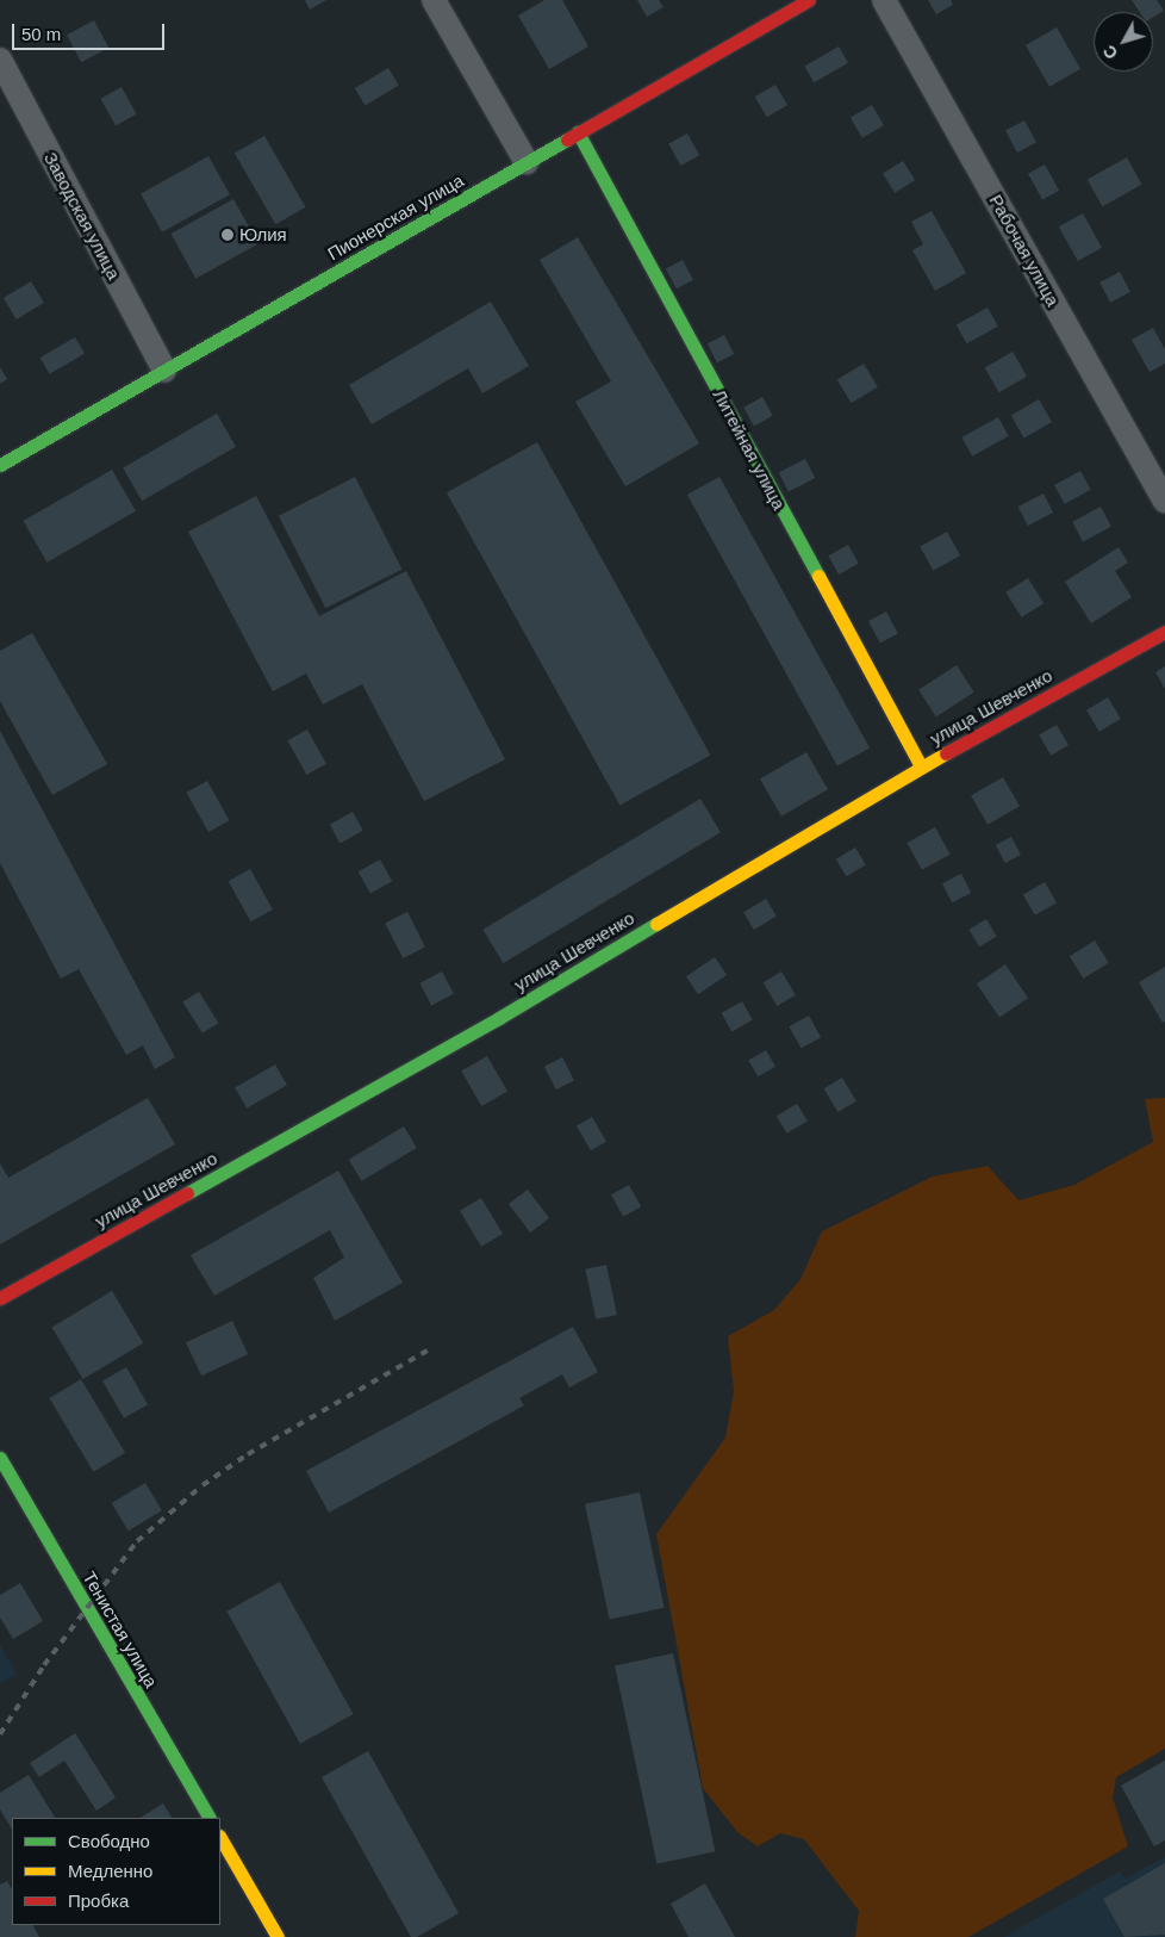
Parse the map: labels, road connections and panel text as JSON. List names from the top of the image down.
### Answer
{
  "streets": {
    "street": [
      "Заводская улица",
      "Пионерская улица",
      "Рабочая улица",
      "Литейная улица",
      "улица Шевченко",
      "Тенистая улица"
    ]
  },
  "crossings": [
    ["Заводская улица", "Пионерская улица"],
    ["Пионерская улица", "Литейная улица"],
    ["Литейная улица", "улица Шевченко"]
  ],
  "places": ["Юлия"],
  "legend": ["Свободно", "Медленно", "Пробка"],
  "scale_bar": "50 m",
  "north": "bottom left"
}
